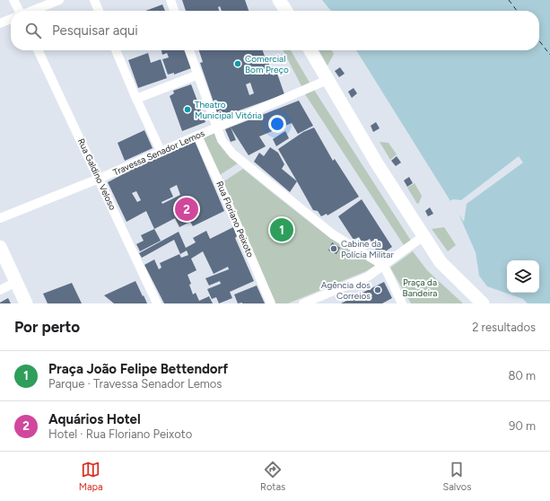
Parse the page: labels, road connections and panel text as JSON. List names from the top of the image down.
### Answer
{
  "streets": {
    "street": ["Travessa Senador Lemos", "Rua Galdino Veloso", "Rua Floriano Peixoto"]
  },
  "crossings": [
    ["Travessa Senador Lemos", "Rua Galdino Veloso"],
    ["Travessa Senador Lemos", "Rua Floriano Peixoto"]
  ],
  "parks": ["Praça da Bandeira"],
  "places": [
    "Comercial Bom Preço",
    "Theatro Municipal Vitória",
    "Cabine da Polícia Militar",
    "Agência dos Correios"
  ],
  "page": {
    "search": "Pesquisar aqui",
    "pins": ["2", "1"],
    "heading": ["Por perto", "2 resultados"],
    "list": [
      {
        "mark": "1",
        "name": "Praça João Felipe Bettendorf",
        "note": "Parque · Travessa Senador Lemos",
        "value": "80 m"
      },
      {
        "mark": "2",
        "name": "Aquários Hotel",
        "note": "Hotel · Rua Floriano Peixoto",
        "value": "90 m"
      }
    ],
    "nav": ["Mapa", "Rotas", "Salvos"]
  }
}
